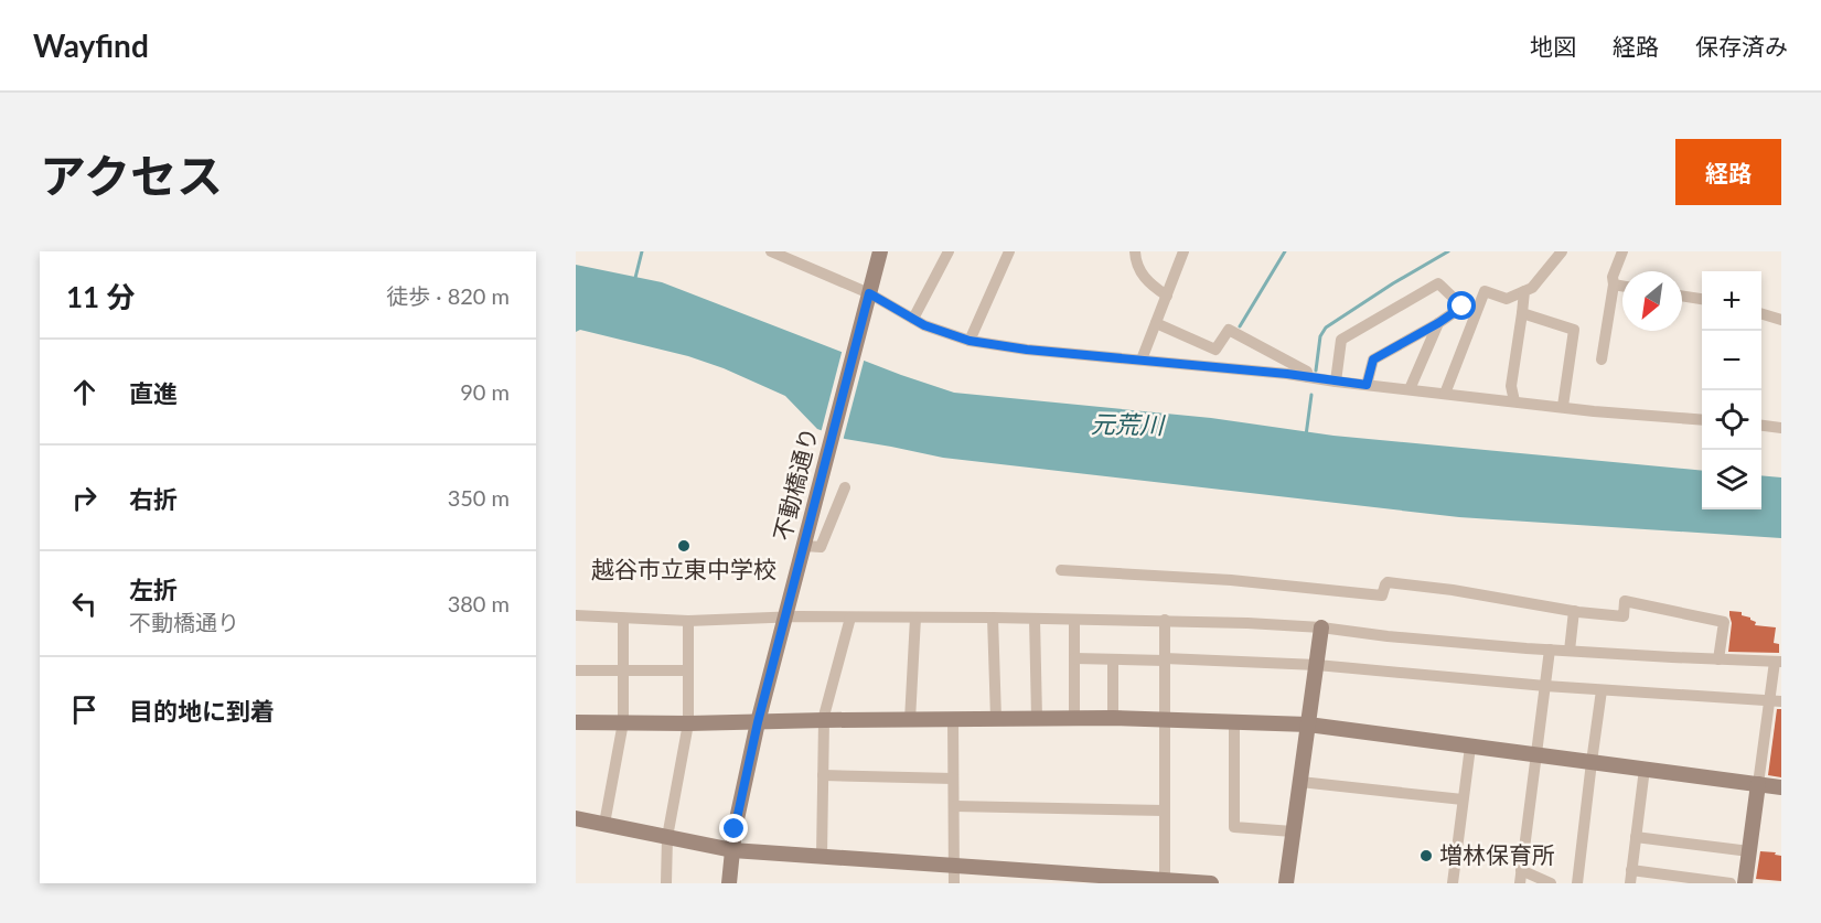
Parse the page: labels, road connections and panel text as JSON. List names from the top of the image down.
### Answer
{
  "streets": {
    "street": ["不動橋通り"]
  },
  "water": ["元荒川"],
  "places": ["越谷市立東中学校", "増林保育所"],
  "north": "bottom left",
  "page": {
    "header": "Wayfind",
    "nav": ["地図", "経路", "保存済み"],
    "title": "アクセス",
    "buttons": "経路",
    "heading": ["11 分", "徒歩 · 820 m"],
    "map_buttons": ["+", "−"],
    "list": [
      ["直進", "90 m"],
      ["右折", "350 m"],
      ["左折", "不動橋通り", "380 m"],
      "目的地に到着"
    ]
  }
}
